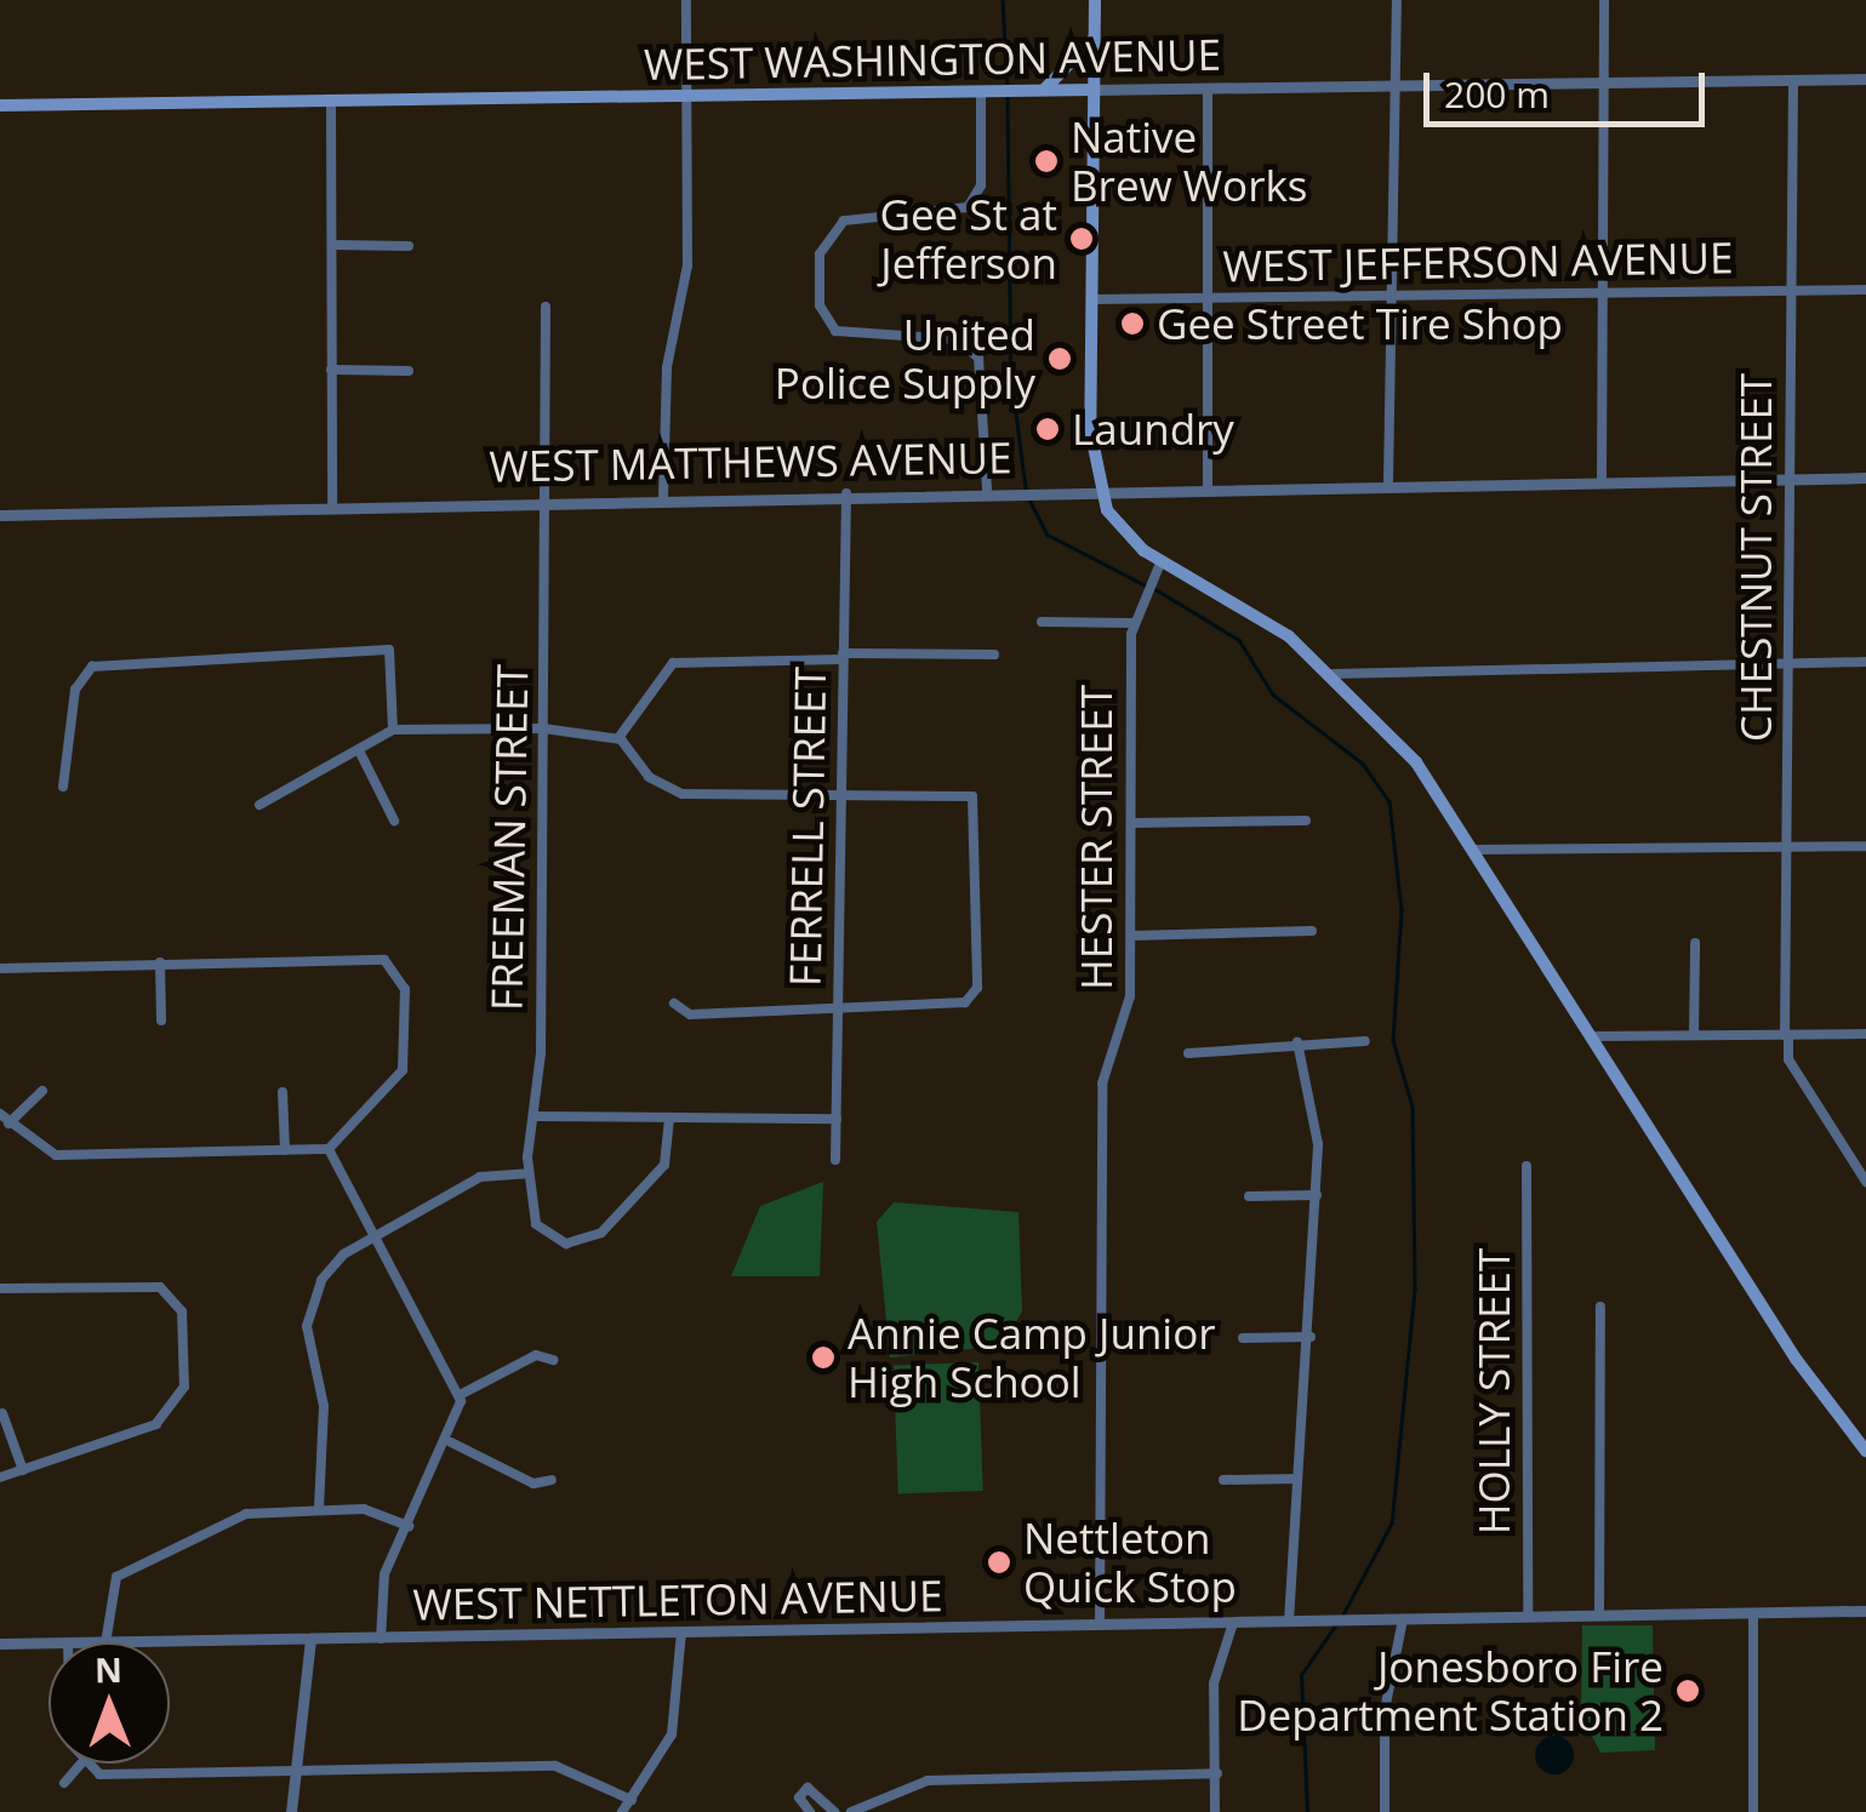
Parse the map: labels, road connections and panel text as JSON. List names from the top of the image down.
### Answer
{
  "streets": {
    "main road": ["WEST WASHINGTON AVENUE"],
    "street": [
      "WEST JEFFERSON AVENUE",
      "WEST MATTHEWS AVENUE",
      "CHESTNUT STREET",
      "FERRELL STREET",
      "FREEMAN STREET",
      "HESTER STREET",
      "HOLLY STREET",
      "WEST NETTLETON AVENUE"
    ]
  },
  "crossings": [
    ["WEST WASHINGTON AVENUE", "CHESTNUT STREET"],
    ["WEST JEFFERSON AVENUE", "CHESTNUT STREET"],
    ["WEST MATTHEWS AVENUE", "CHESTNUT STREET"],
    ["WEST MATTHEWS AVENUE", "FERRELL STREET"],
    ["WEST MATTHEWS AVENUE", "FREEMAN STREET"],
    ["HESTER STREET", "WEST NETTLETON AVENUE"],
    ["HOLLY STREET", "WEST NETTLETON AVENUE"]
  ],
  "places": [
    "Native Brew Works",
    "Gee St at Jefferson",
    "Gee Street Tire Shop",
    "United Police Supply",
    "Laundry",
    "Annie Camp Junior High School",
    "Nettleton Quick Stop",
    "Jonesboro Fire Department Station 2"
  ],
  "scale_bar": "200 m",
  "north": "top"
}
